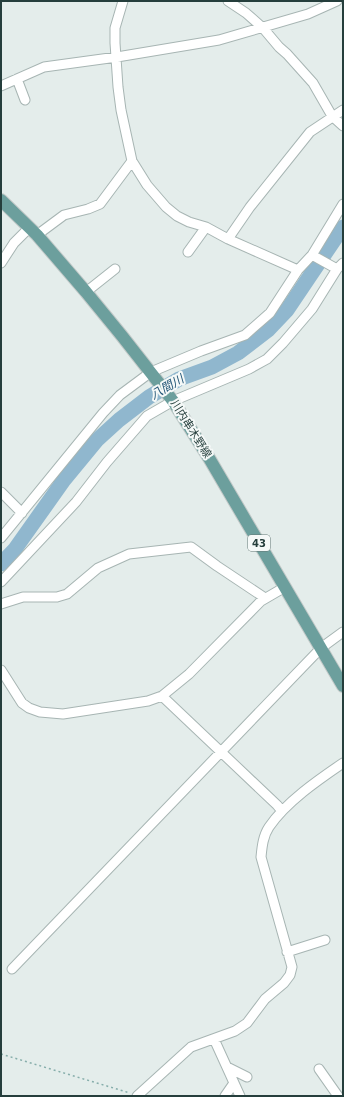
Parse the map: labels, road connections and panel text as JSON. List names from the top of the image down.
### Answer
{
  "streets": {
    "main road": ["川内串木野線", "43"]
  },
  "water": ["八間川"]
}
